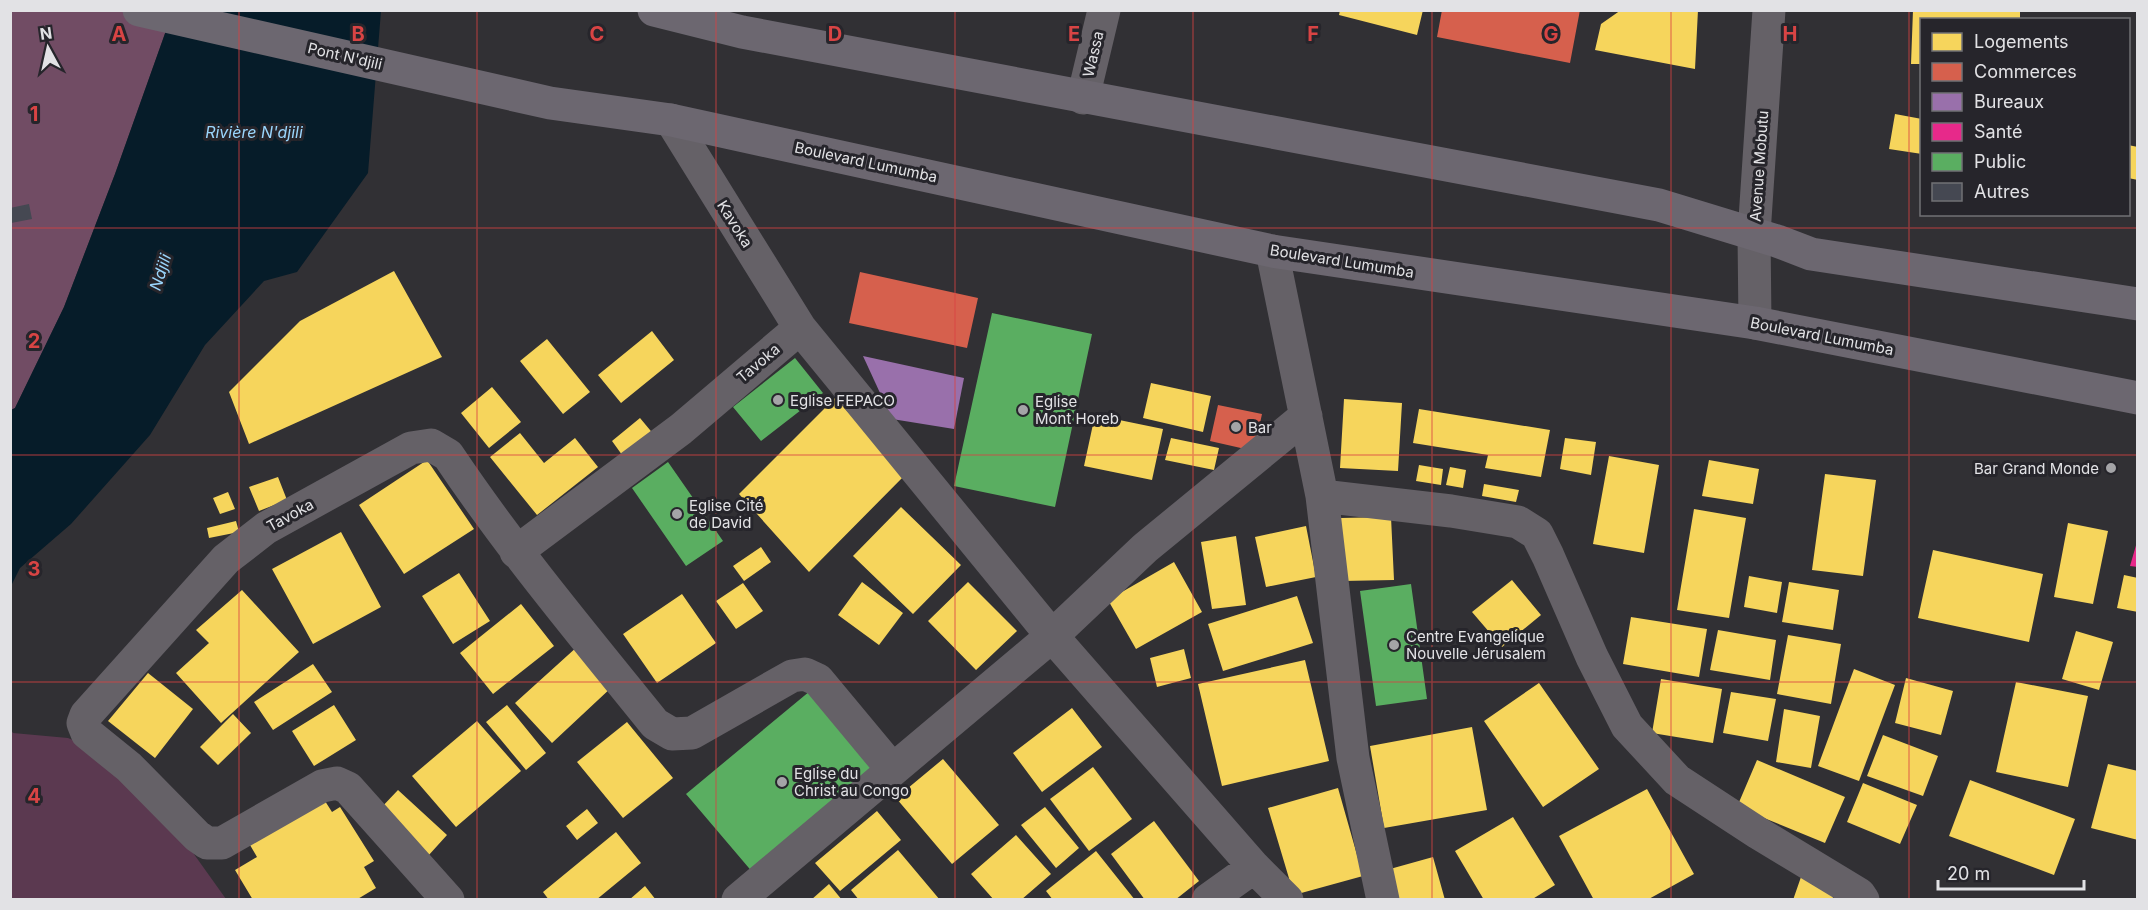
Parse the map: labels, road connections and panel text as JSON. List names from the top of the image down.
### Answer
{
  "streets": {
    "highway": ["Pont N'djili", "Boulevard Lumumba"],
    "street": [
      "Wassa",
      "Avenue Mobutu",
      "Kavoka",
      "Tavoka"
    ]
  },
  "crossings": [
    ["Pont N'djili", "Boulevard Lumumba"],
    ["Boulevard Lumumba", "Avenue Mobutu"],
    ["Boulevard Lumumba", "Kavoka"],
    ["Kavoka", "Tavoka"]
  ],
  "water": ["Rivière N'djili", "Ndjili"],
  "places": [
    "Eglise FEPACO",
    "Eglise Mont Horeb",
    "Bar",
    "Bar Grand Monde",
    "Eglise Cité de David",
    "Centre Evangelique Nouvelle Jérusalem",
    "Eglise du Christ au Congo"
  ],
  "legend": [
    "Logements",
    "Commerces",
    "Bureaux",
    "Santé",
    "Public",
    "Autres"
  ],
  "scale_bar": "20 m",
  "north": "top",
  "grid": {
    "columns": [
      "A",
      "B",
      "C",
      "D",
      "E",
      "F",
      "G",
      "H"
    ],
    "rows": [
      "1",
      "2",
      "3",
      "4"
    ]
  }
}
